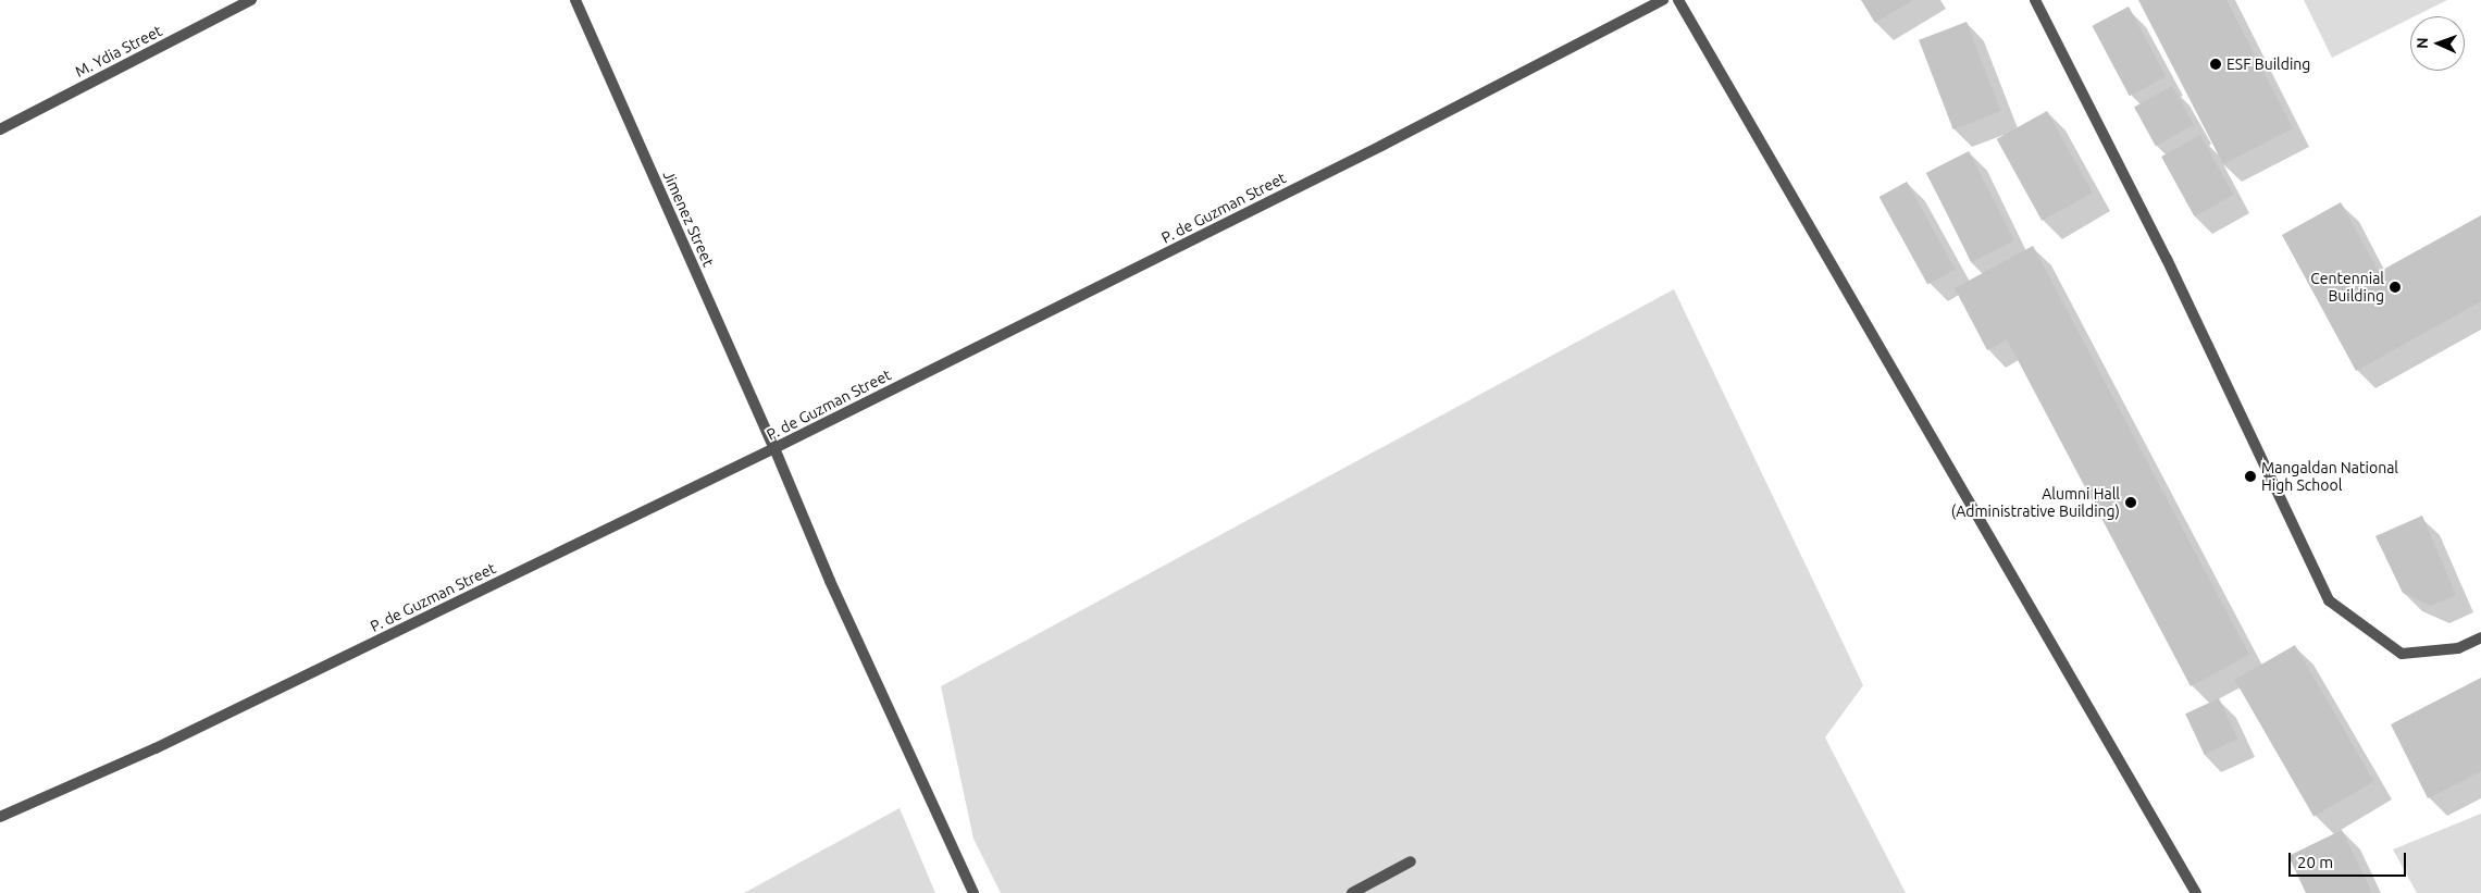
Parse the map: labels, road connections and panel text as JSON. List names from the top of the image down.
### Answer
{
  "streets": {
    "street": ["M. Ydia Street", "P. de Guzman Street", "Jimenez Street"]
  },
  "crossings": [
    ["P. de Guzman Street", "Jimenez Street"]
  ],
  "places": [
    "ESF Building",
    "Centennial Building",
    "Mangaldan National High School",
    "Alumni Hall (Administrative Building)"
  ],
  "scale_bar": "20 m",
  "north": "left"
}
